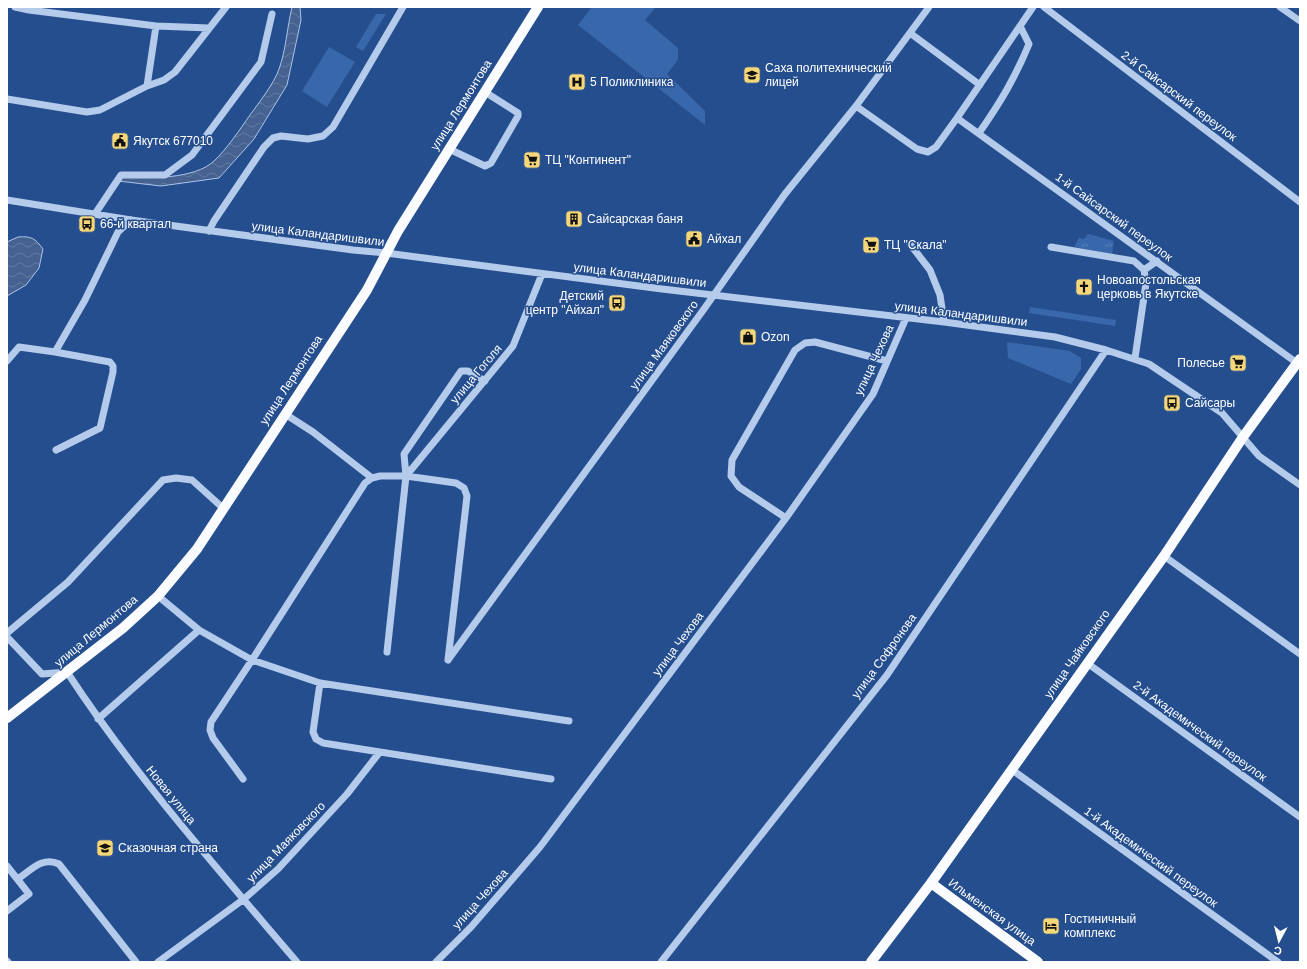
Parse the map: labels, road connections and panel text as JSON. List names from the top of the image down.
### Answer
{
  "streets": {
    "main road": ["улица Лермонтова", "улица Чайковского", "Ильменская улица"],
    "street": [
      "2-й Сайсарский переулок",
      "1-й Сайсарский переулок",
      "улица Каландаришвили",
      "улица Маяковского",
      "улица Чехова",
      "улица Гоголя",
      "улица Софронова",
      "2-й Академический переулок",
      "Новая улица",
      "1-й Академический переулок"
    ]
  },
  "crossings": [
    ["улица Лермонтова", "улица Каландаришвили"],
    ["улица Лермонтова", "Новая улица"],
    ["1-й Сайсарский переулок", "улица Чайковского"],
    ["улица Каландаришвили", "улица Маяковского"],
    ["улица Каландаришвили", "улица Чехова"],
    ["улица Каландаришвили", "улица Гоголя"],
    ["улица Каландаришвили", "улица Чайковского"],
    ["улица Каландаришвили", "улица Софронова"],
    ["улица Маяковского", "улица Гоголя"],
    ["улица Маяковского", "Новая улица"],
    ["улица Чайковского", "2-й Академический переулок"],
    ["улица Чайковского", "1-й Академический переулок"],
    ["улица Чайковского", "Ильменская улица"]
  ],
  "places": {
    "school or university": ["Саха политехнический лицей", "Сказочная страна"],
    "hospital": ["5 Поликлиника"],
    "public building": ["Якутск 677010", "Айхал"],
    "supermarket": ["ТЦ \"Континент\"", "ТЦ \"Скала\"", "Полесье"],
    "building": ["Сайсарская баня"],
    "bus stop": ["66-й квартал", "Детский центр \"Айхал\"", "Сайсары"],
    "church": ["Новоапостольская церковь в Якутске"],
    "shop": ["Ozon"],
    "hotel": ["Гостиничный комплекс"]
  },
  "north": "bottom"
}
